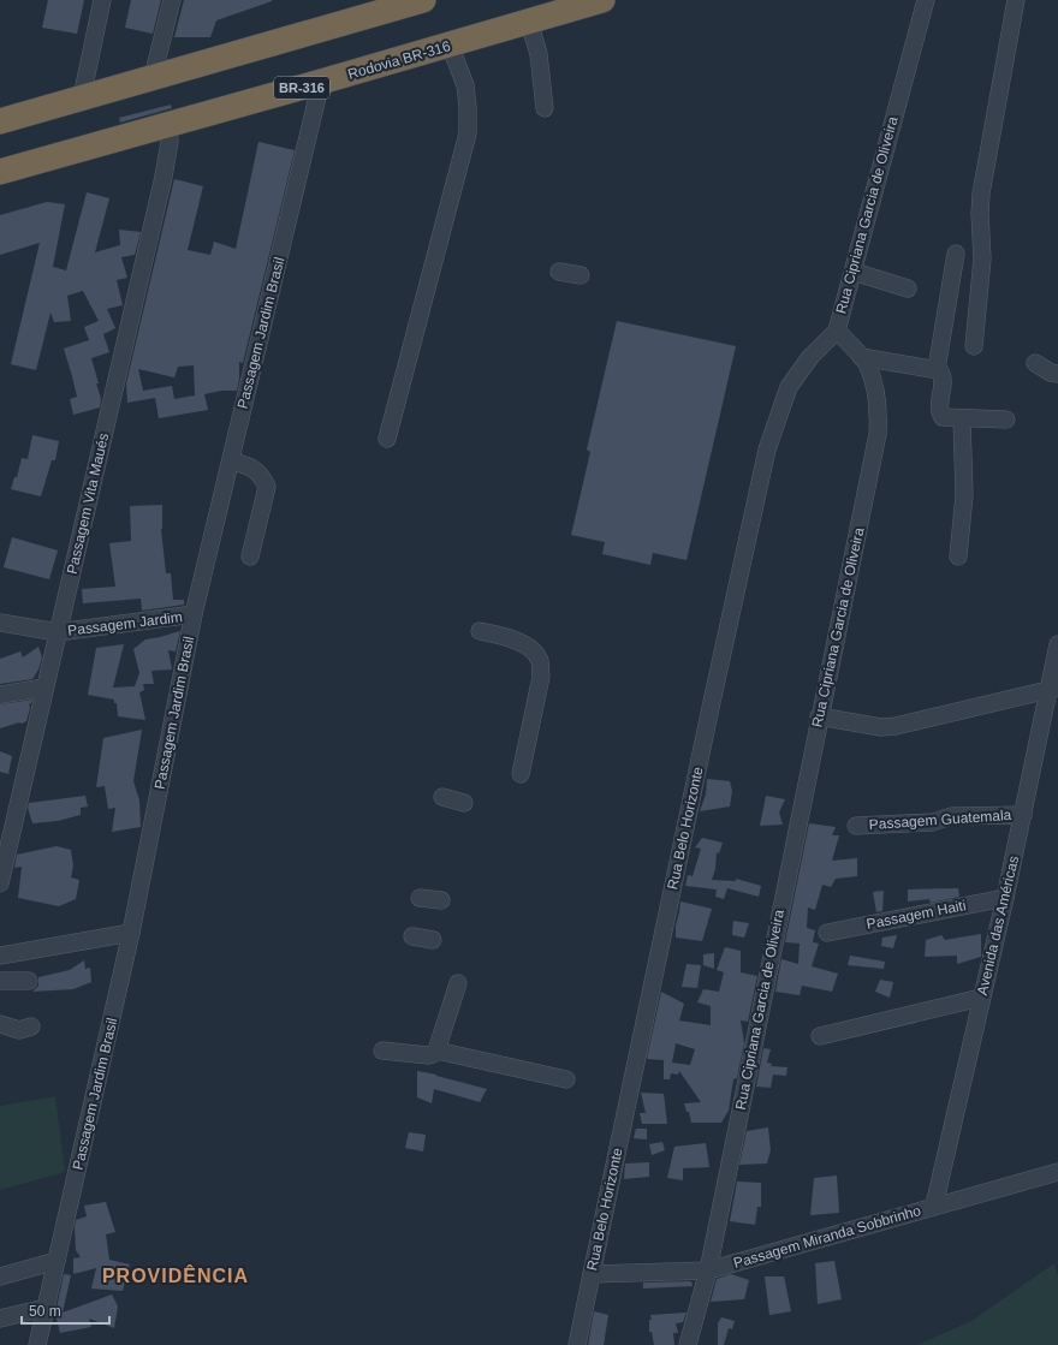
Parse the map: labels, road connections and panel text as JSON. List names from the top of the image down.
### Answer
{
  "streets": {
    "highway": ["Rodovia BR-316", "BR-316"],
    "street": [
      "Rua Cipriana Garcia de Oliveira",
      "Passagem Jardim Brasil",
      "Passagem Vita Maués",
      "Passagem Jardim",
      "Passagem Guatemala",
      "Rua Belo Horizonte",
      "Passagem Haiti",
      "Avenida das Américas",
      "Passagem Miranda Sobbrinho"
    ]
  },
  "crossings": [
    ["Rodovia BR-316", "Passagem Jardim Brasil"],
    ["Rodovia BR-316", "Passagem Vita Maués"],
    ["Rua Cipriana Garcia de Oliveira", "Rua Belo Horizonte"],
    ["Rua Cipriana Garcia de Oliveira", "Passagem Miranda Sobbrinho"],
    ["Passagem Jardim Brasil", "Passagem Jardim"],
    ["Passagem Vita Maués", "Passagem Jardim"],
    ["Passagem Guatemala", "Avenida das Américas"],
    ["Rua Belo Horizonte", "Passagem Miranda Sobbrinho"],
    ["Passagem Haiti", "Avenida das Américas"],
    ["Avenida das Américas", "Passagem Miranda Sobbrinho"]
  ],
  "districts": ["PROVIDÊNCIA"],
  "scale_bar": "50 m"
}
